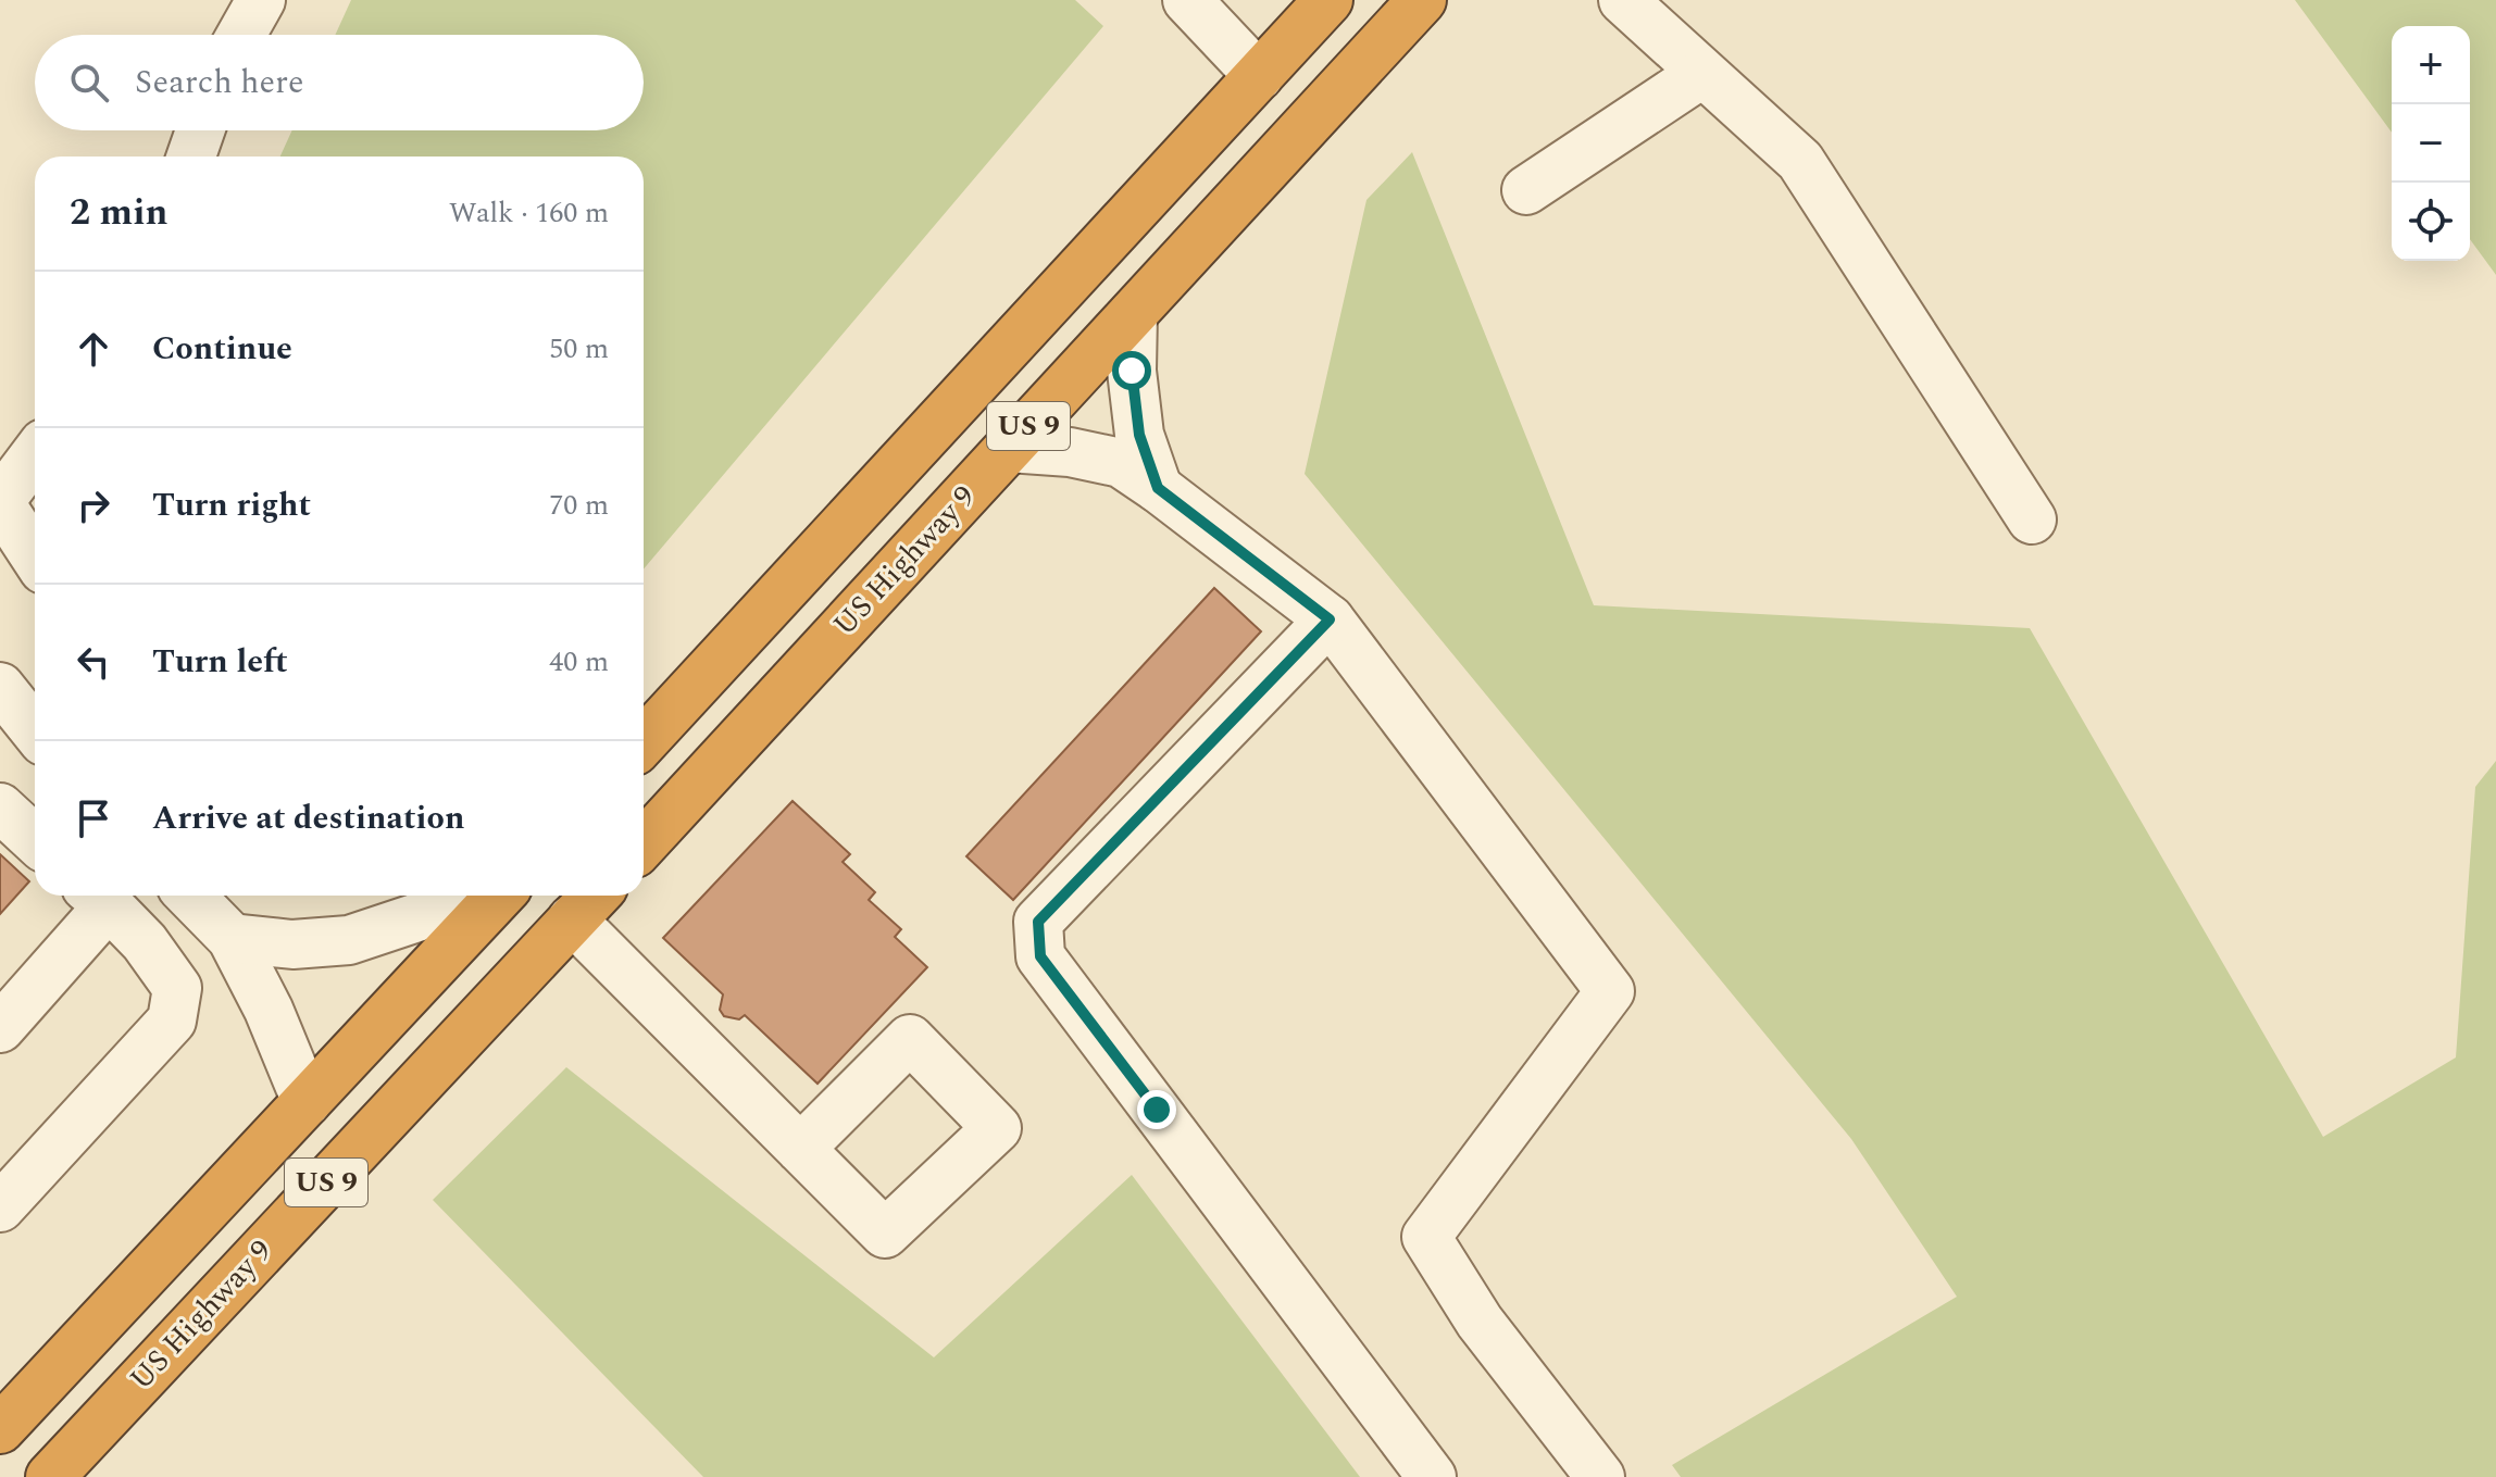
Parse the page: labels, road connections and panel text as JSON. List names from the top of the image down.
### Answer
{
  "streets": {
    "highway": ["US 9", "US Highway 9"]
  },
  "page": {
    "map_buttons": ["+", "−"],
    "search": "Search here",
    "heading": ["2 min", "Walk · 160 m"],
    "list": [
      ["Continue", "50 m"],
      ["Turn right", "70 m"],
      ["Turn left", "40 m"],
      "Arrive at destination"
    ]
  }
}
